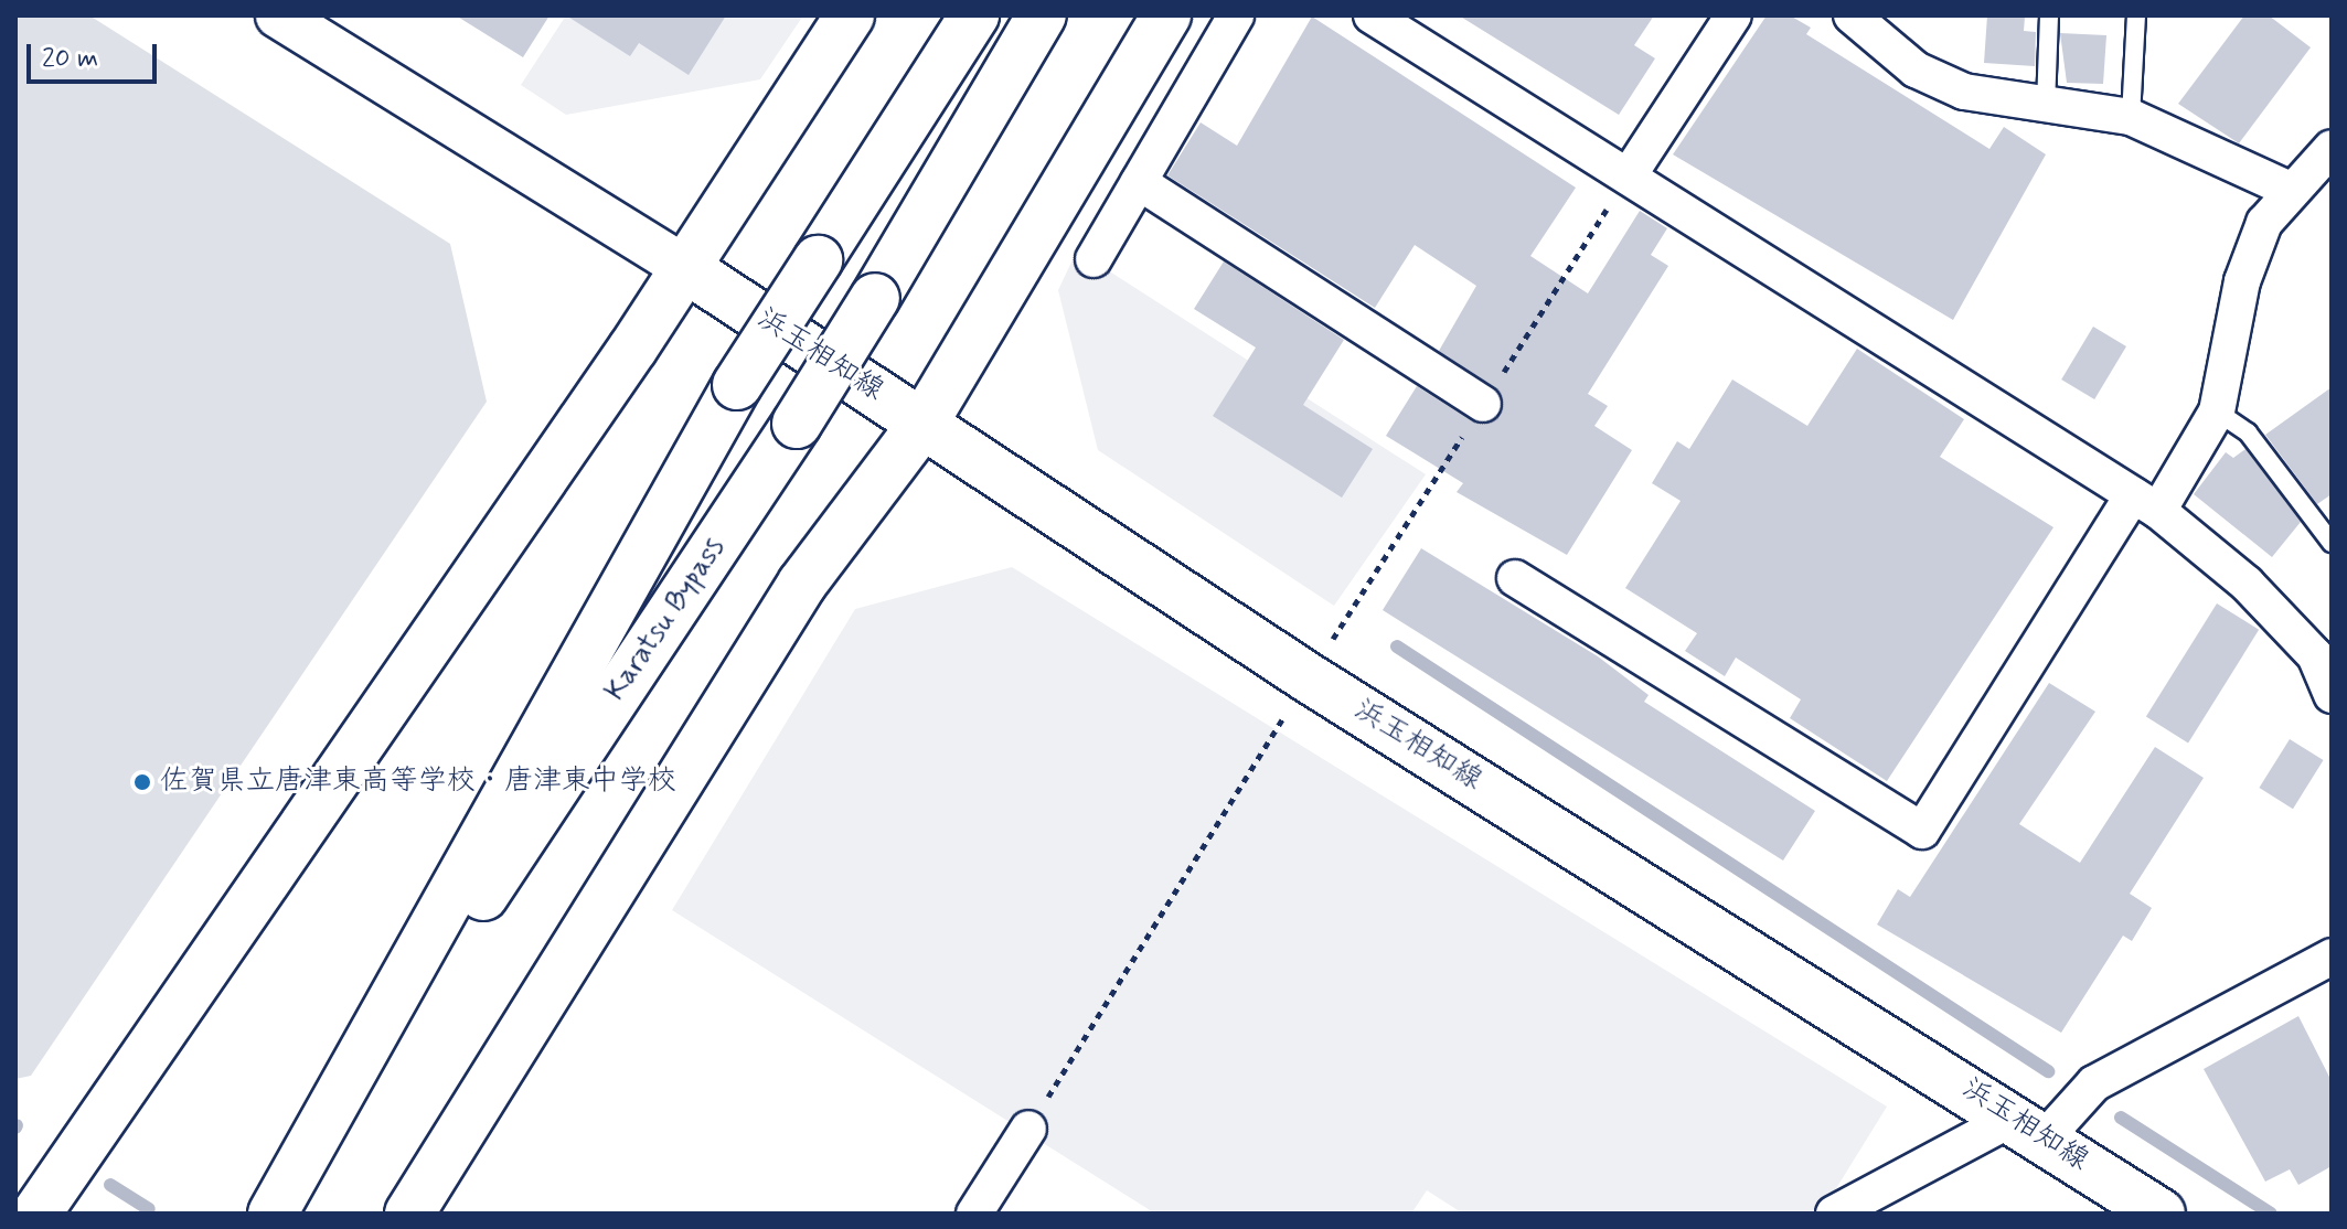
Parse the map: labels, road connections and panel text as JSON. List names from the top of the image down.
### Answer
{
  "streets": {
    "main road": ["浜玉相知線", "Karatsu Bypass"]
  },
  "places": ["佐賀県立唐津東高等学校・唐津東中学校"],
  "scale_bar": "20 m"
}
